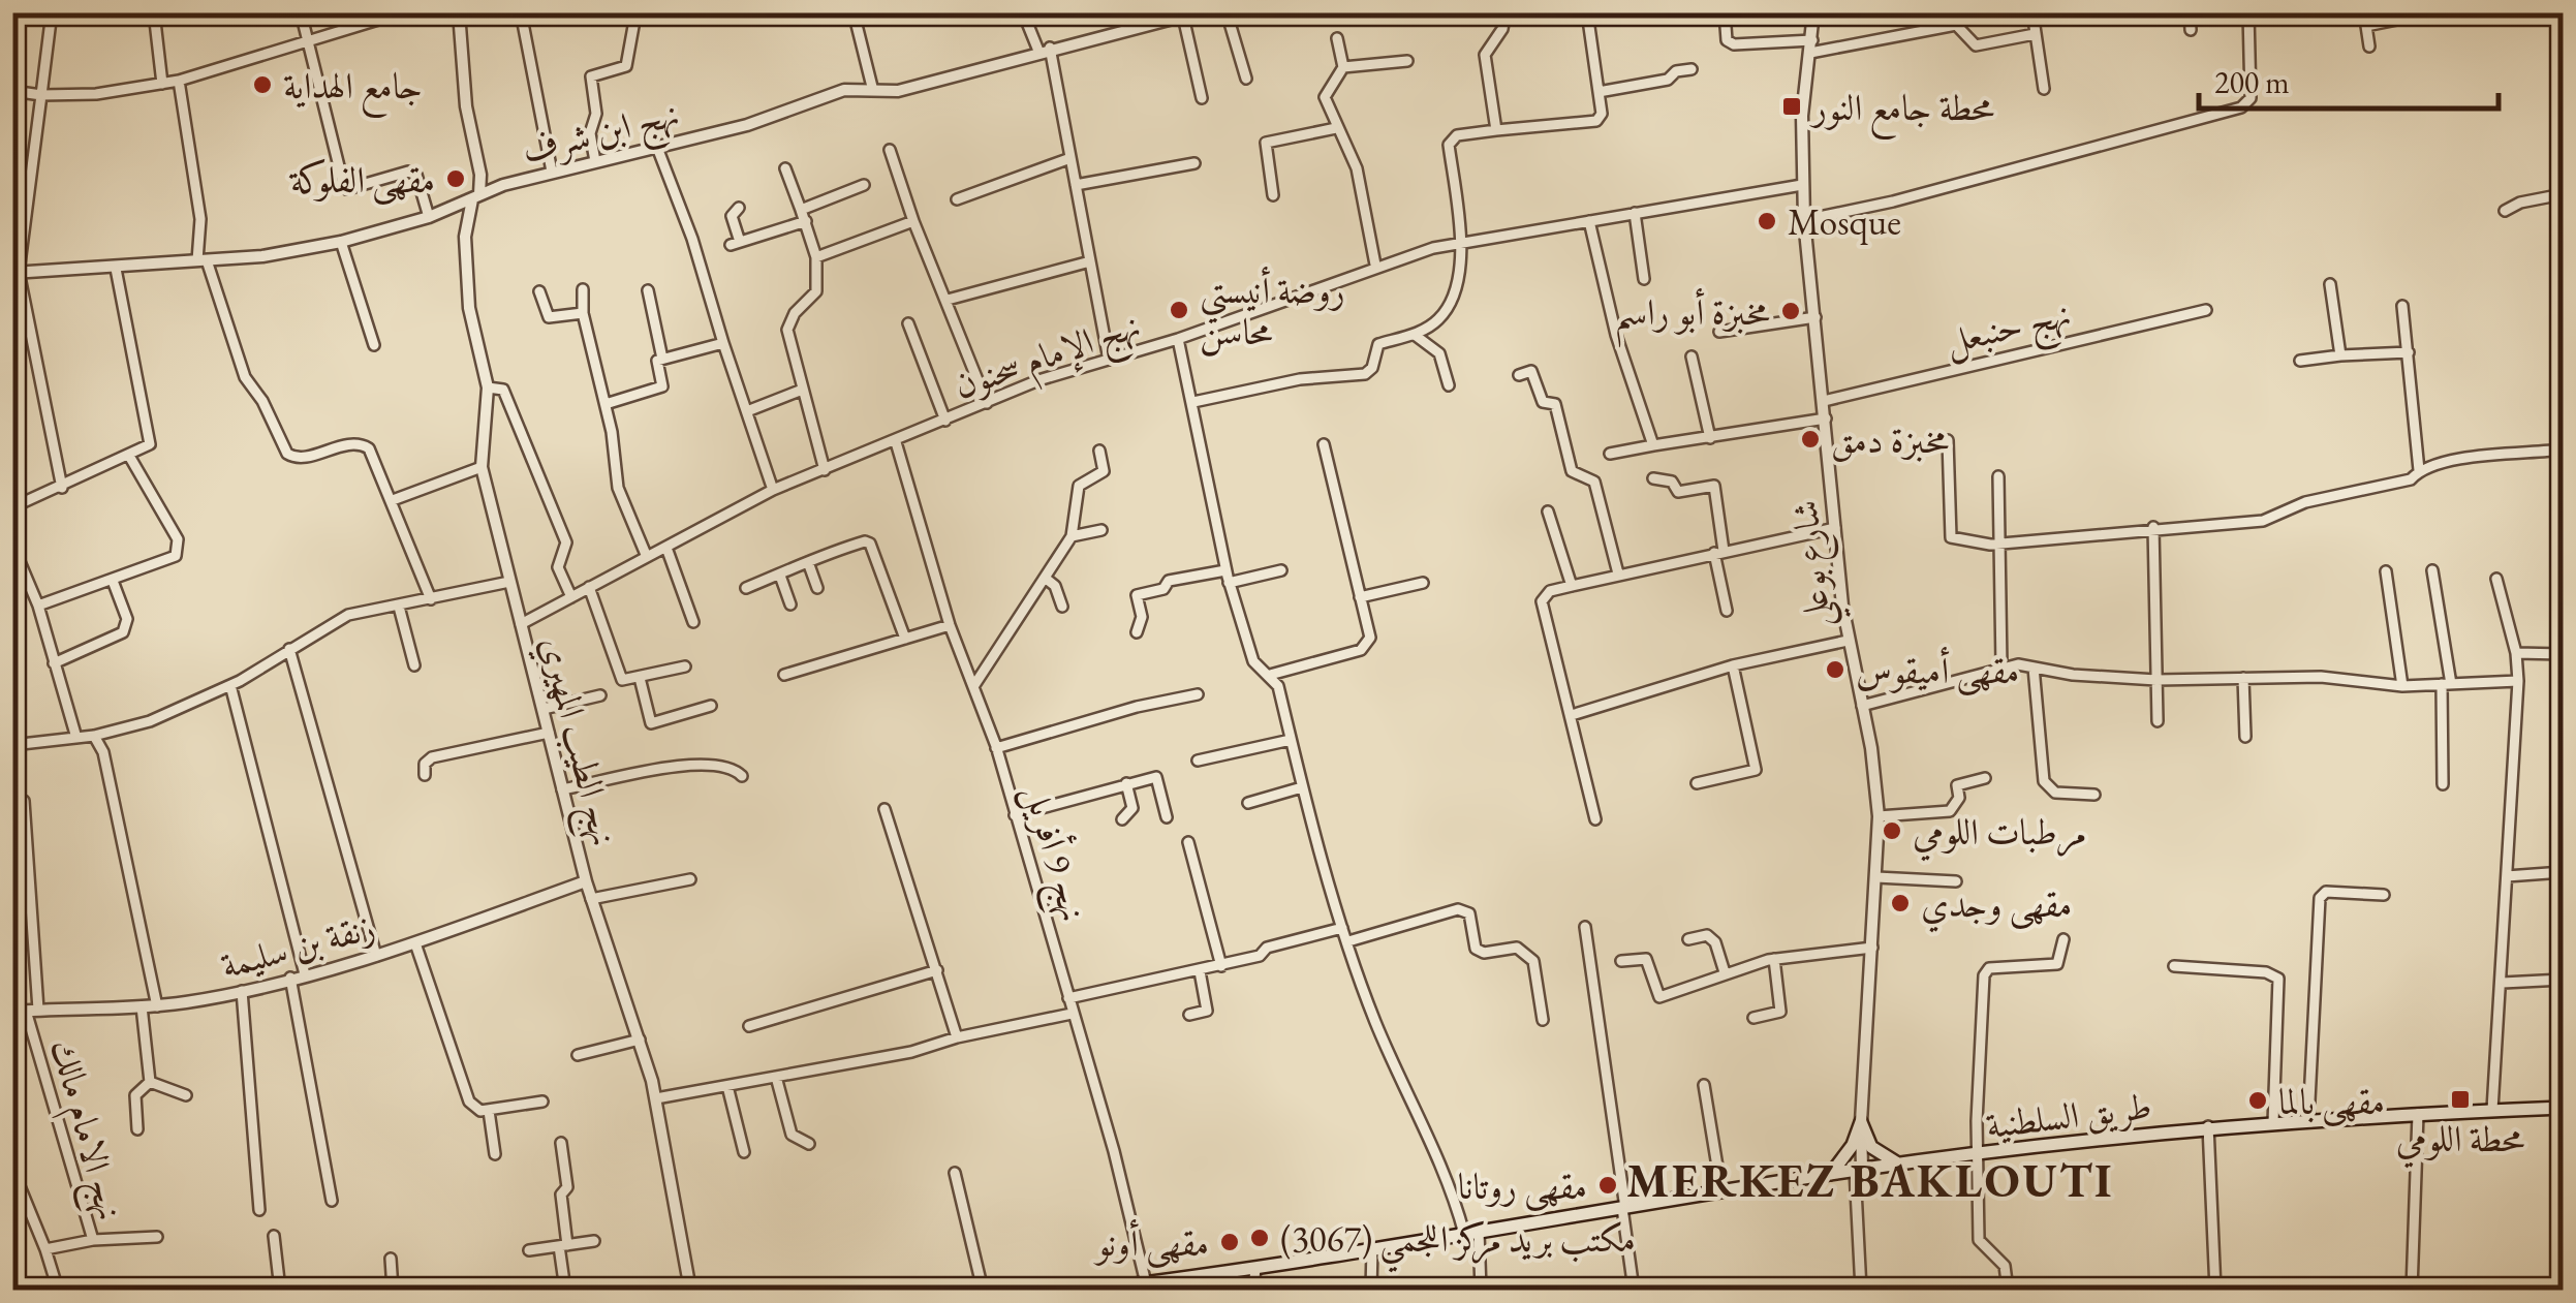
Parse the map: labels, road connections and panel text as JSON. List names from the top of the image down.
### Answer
{
  "streets": {
    "main road": ["طريق السلطنية"],
    "street": [
      "نهج ابن شرف",
      "نهج حنبعل",
      "نهج الإمام سحنون",
      "شارع بوعلي",
      "نهج الطيب المهيري",
      "نهج 9 أفريل",
      "زنقة بن سليمة",
      "نهج الامام مالك"
    ]
  },
  "crossings": [
    ["نهج ابن شرف", "نهج الطيب المهيري"],
    ["نهج حنبعل", "شارع بوعلي"],
    ["نهج الإمام سحنون", "شارع بوعلي"],
    ["نهج الإمام سحنون", "نهج الطيب المهيري"],
    ["نهج الإمام سحنون", "نهج 9 أفريل"],
    ["شارع بوعلي", "طريق السلطنية"],
    ["نهج الطيب المهيري", "زنقة بن سليمة"],
    ["نهج 9 أفريل", "طريق السلطنية"],
    ["زنقة بن سليمة", "نهج الامام مالك"]
  ],
  "districts": ["MERKEZ BAKLOUTI"],
  "places": {
    "other": [
      "جامع الهداية",
      "مقهى الفلوكة",
      "Mosque",
      "روضة أنيستي محاسن",
      "مخبزة أبو راسم",
      "مخبزة دمق",
      "مقهى أميقوس",
      "مرطبات اللومي",
      "مقهى وجدي",
      "مقهى بالما",
      "مقهى روتانا",
      "مكتب بريد مركز اللجمي (3067)",
      "مقهى أونو"
    ],
    "transit": ["محطة جامع النور", "محطة اللومي"]
  },
  "scale_bar": "200 m"
}
